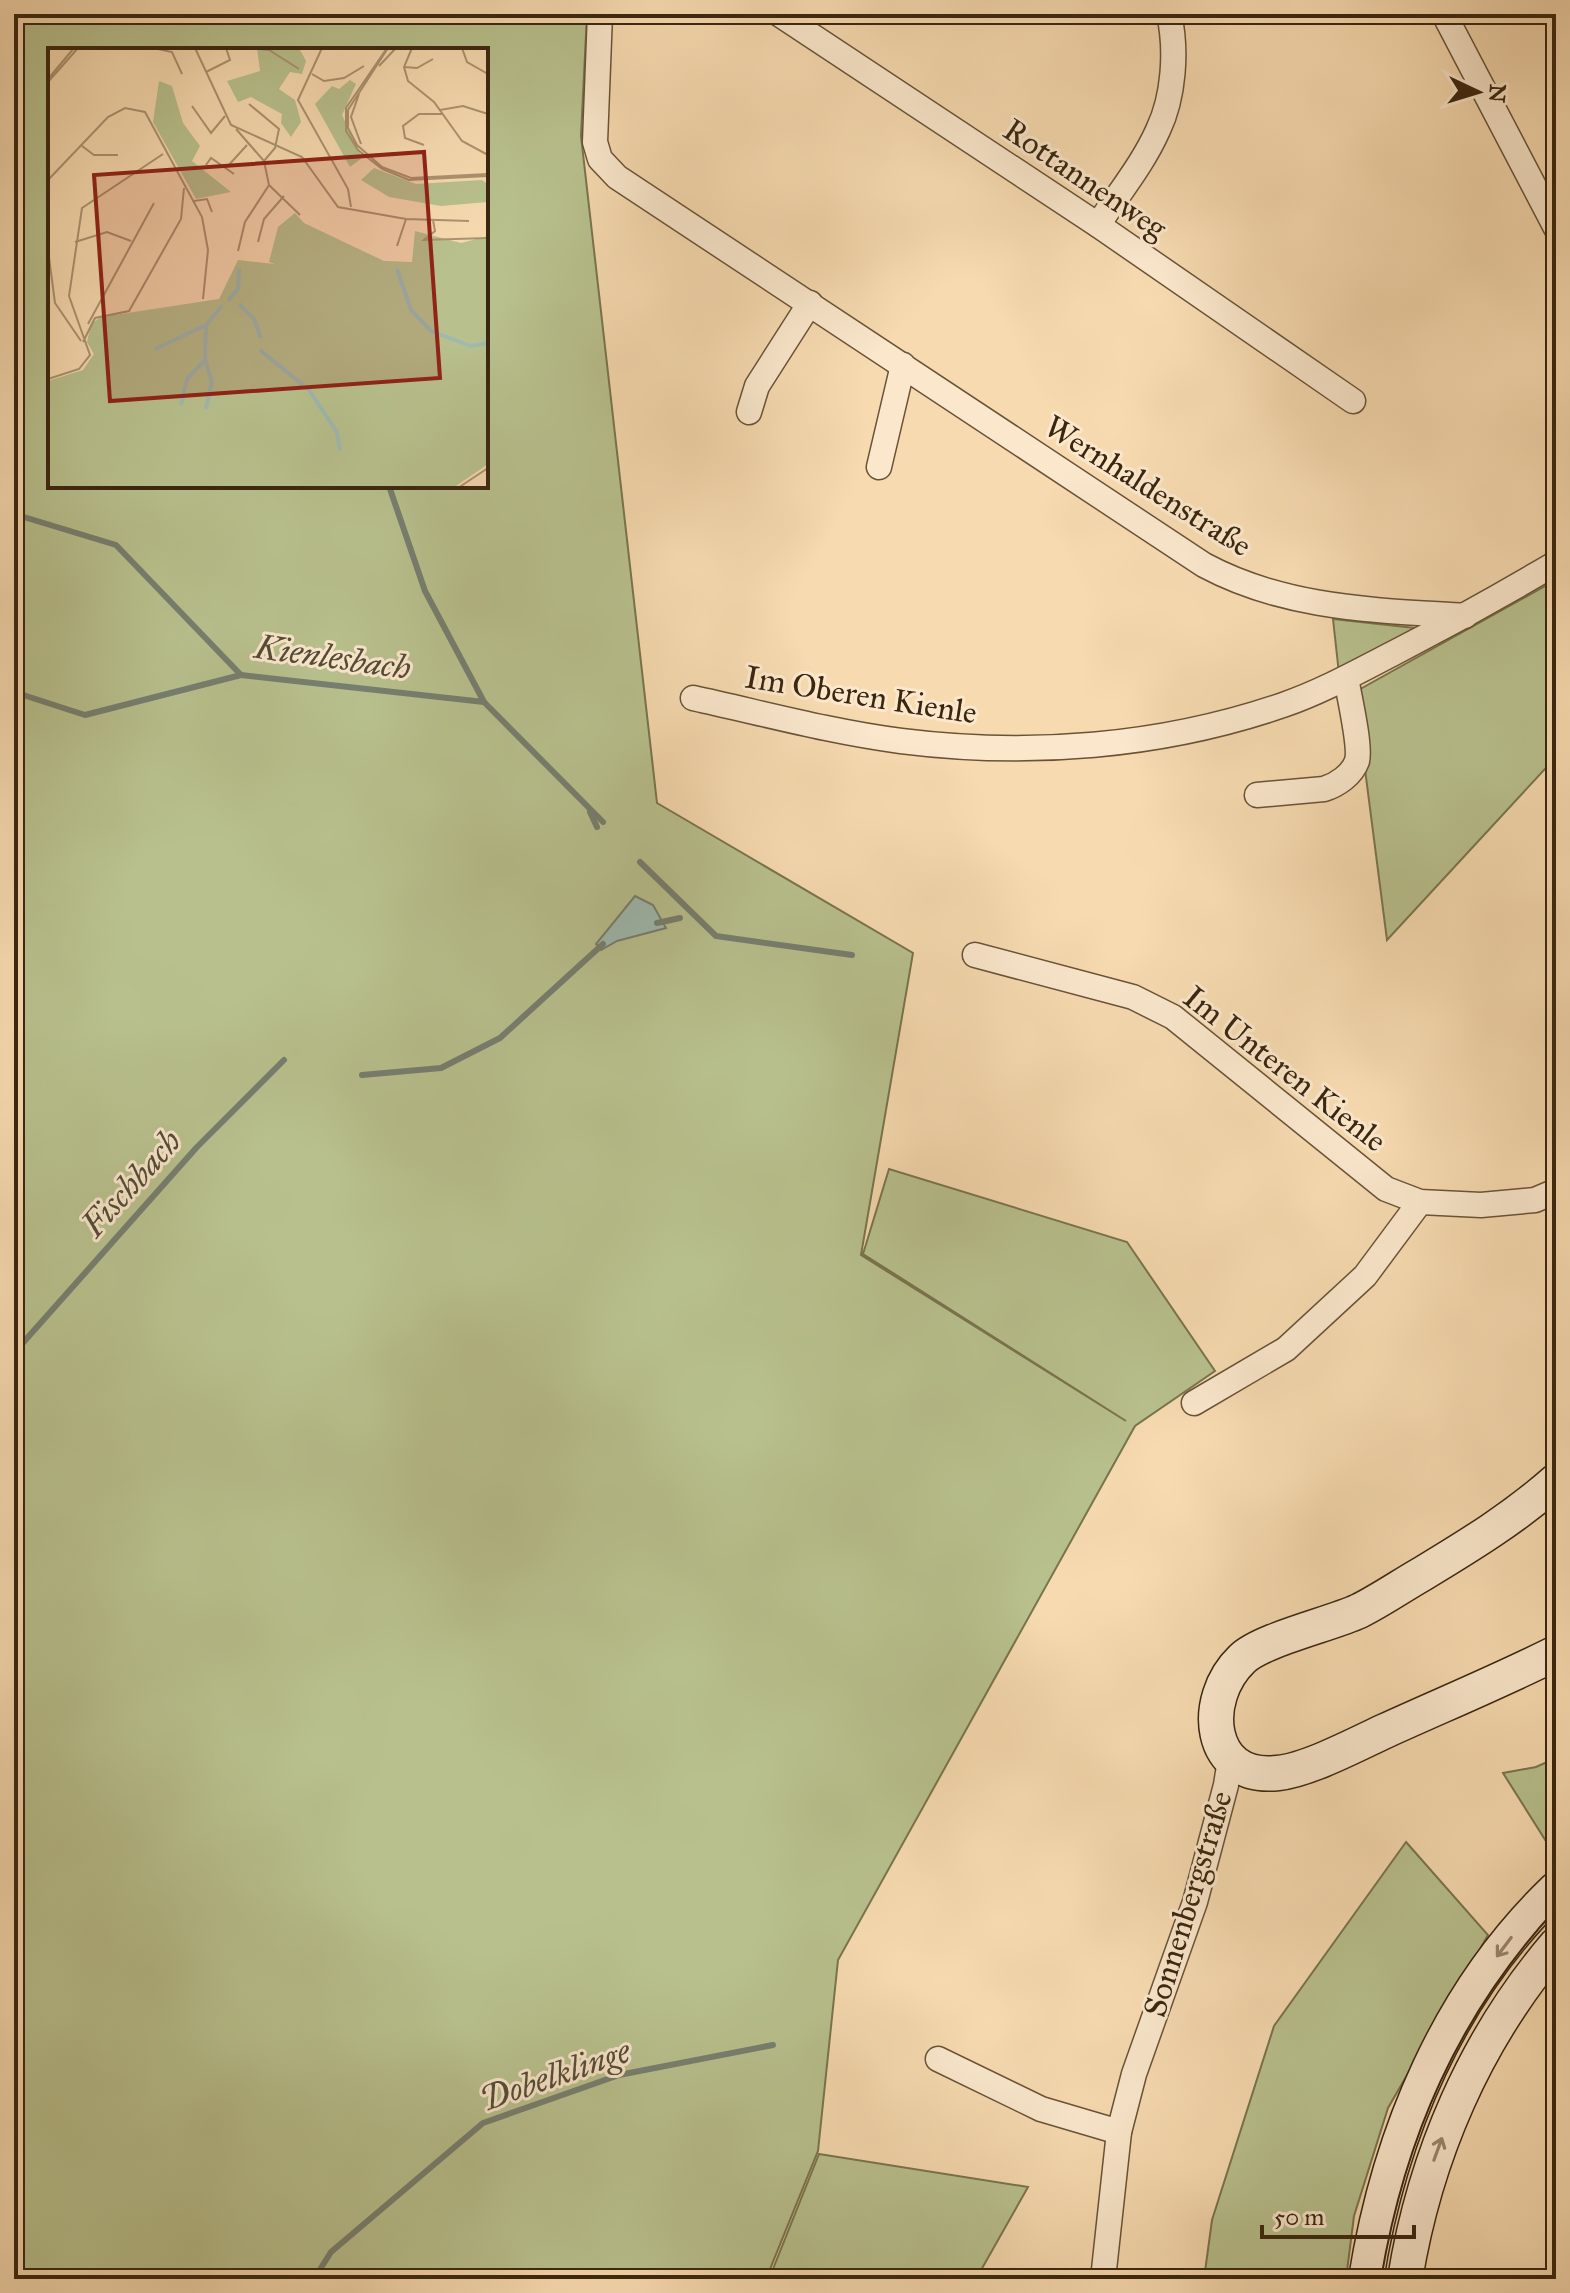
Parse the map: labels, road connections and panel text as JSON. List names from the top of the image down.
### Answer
{
  "streets": {
    "street": [
      "Rottannenweg",
      "Wernhaldenstraße",
      "Im Oberen Kienle",
      "Im Unteren Kienle",
      "Sonnenbergstraße"
    ]
  },
  "crossings": [
    ["Wernhaldenstraße", "Im Oberen Kienle"]
  ],
  "water": ["Kienlesbach", "Fischbach", "Dobelklinge"],
  "scale_bar": "50 m",
  "north": "right"
}
